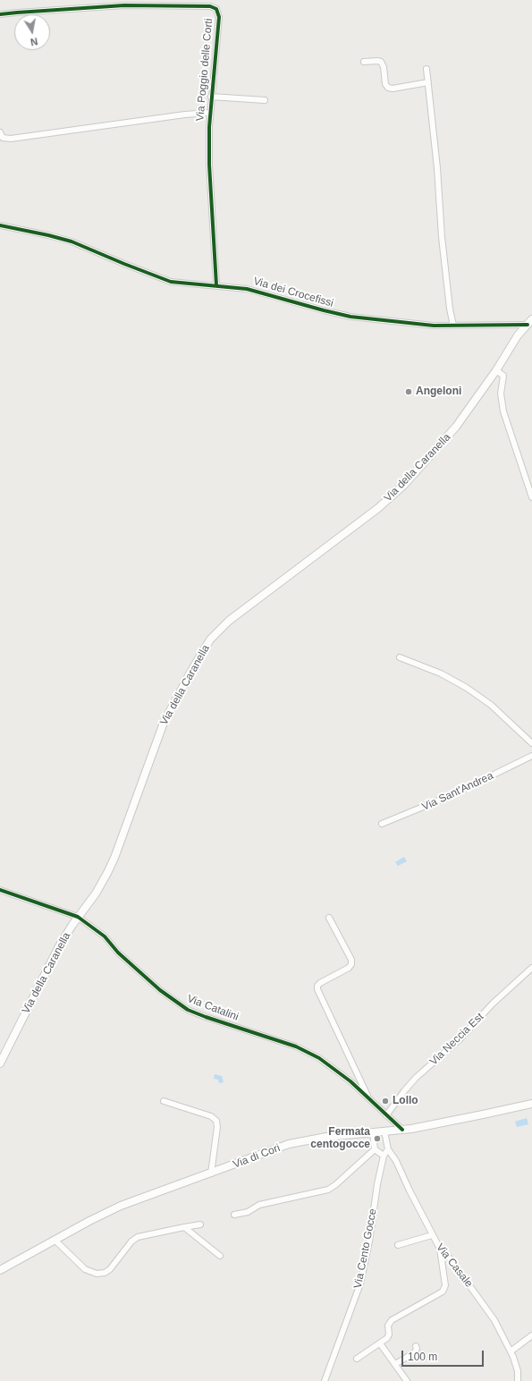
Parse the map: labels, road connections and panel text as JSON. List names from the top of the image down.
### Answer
{
  "streets": {
    "main road": ["Via della Caranella", "Via di Cori"],
    "street": [
      "Via Poggio delle Corti",
      "Via dei Crocefissi",
      "Via Sant'Andrea",
      "Via Catalini",
      "Via Neccia Est",
      "Via Cento Gocce",
      "Via Casale"
    ]
  },
  "crossings": [
    ["Via Poggio delle Corti", "Via dei Crocefissi"],
    ["Via dei Crocefissi", "Via della Caranella"],
    ["Via della Caranella", "Via Catalini"],
    ["Via Catalini", "Via Neccia Est"],
    ["Via Catalini", "Via di Cori"]
  ],
  "places": ["Angeloni", "Lollo", "Fermata centogocce"],
  "scale_bar": "100 m",
  "north": "bottom"
}
